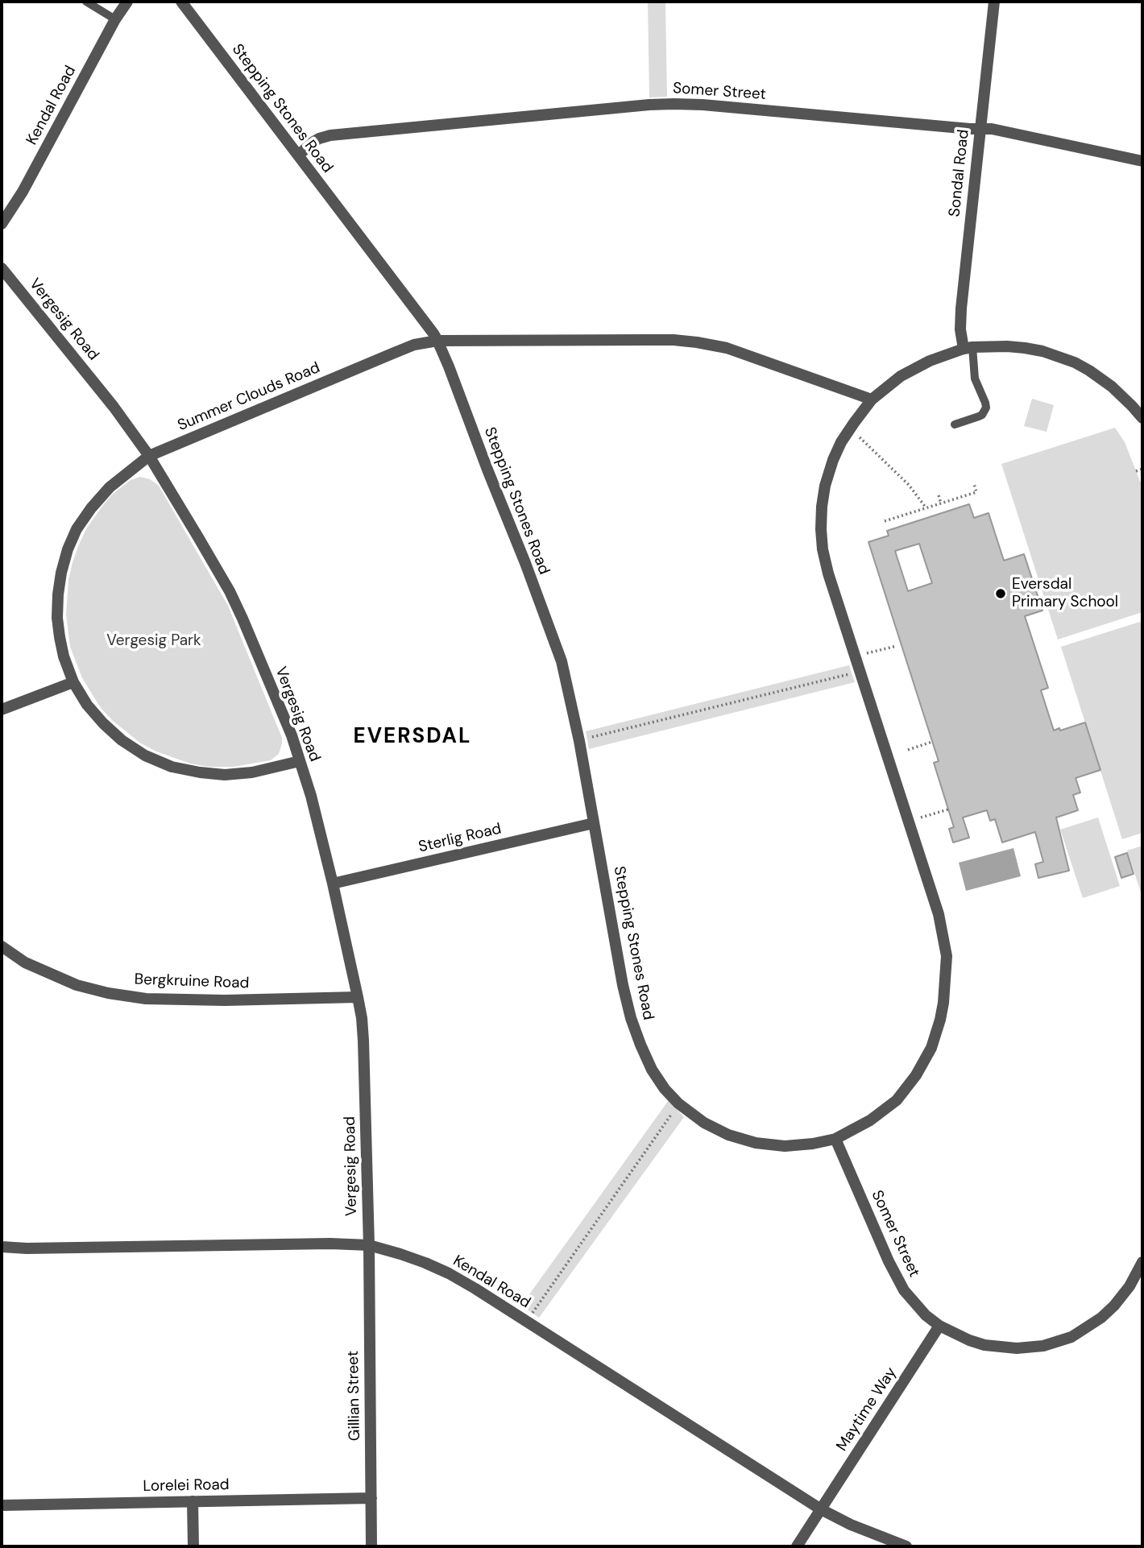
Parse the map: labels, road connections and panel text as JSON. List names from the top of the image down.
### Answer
{
  "streets": {
    "street": [
      "Somer Street",
      "Kendal Road",
      "Stepping Stones Road",
      "Sondal Road",
      "Vergesig Road",
      "Summer Clouds Road",
      "Sterlig Road",
      "Bergkruine Road",
      "Gillian Street",
      "Maytime Way",
      "Lorelei Road"
    ]
  },
  "crossings": [
    ["Somer Street", "Stepping Stones Road"],
    ["Somer Street", "Sondal Road"],
    ["Somer Street", "Maytime Way"],
    ["Kendal Road", "Vergesig Road"],
    ["Kendal Road", "Gillian Street"],
    ["Kendal Road", "Maytime Way"],
    ["Stepping Stones Road", "Sondal Road"],
    ["Stepping Stones Road", "Summer Clouds Road"],
    ["Stepping Stones Road", "Sterlig Road"],
    ["Vergesig Road", "Summer Clouds Road"],
    ["Vergesig Road", "Sterlig Road"],
    ["Vergesig Road", "Bergkruine Road"],
    ["Vergesig Road", "Gillian Street"],
    ["Gillian Street", "Lorelei Road"]
  ],
  "districts": ["EVERSDAL"],
  "parks": ["Vergesig Park"],
  "places": ["Eversdal Primary School"]
}
